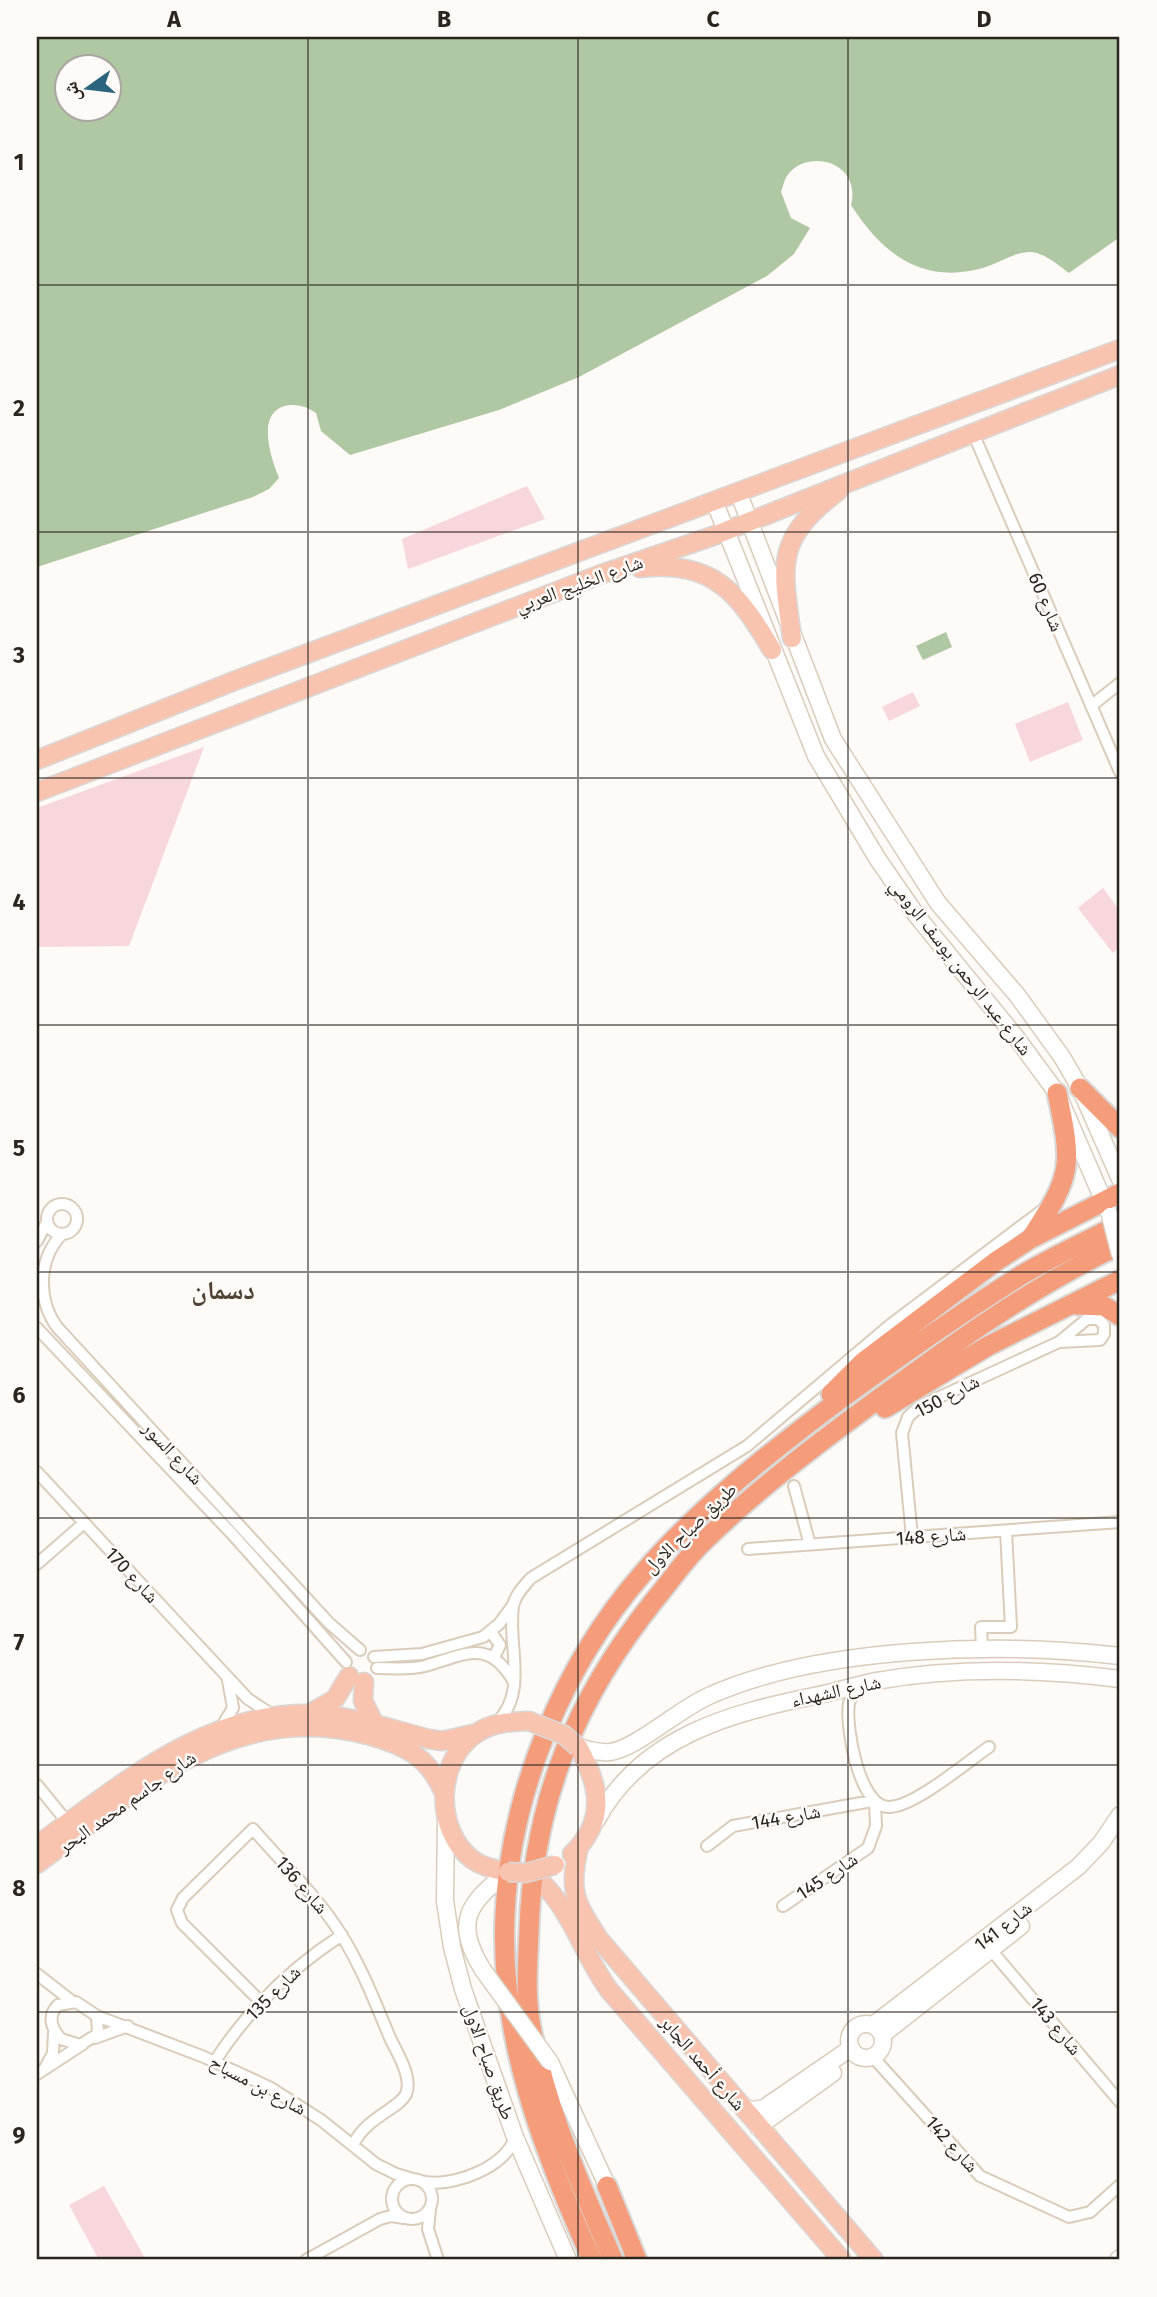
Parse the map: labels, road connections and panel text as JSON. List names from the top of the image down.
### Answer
{
  "streets": {
    "highway": ["طريق صباح الاول"],
    "main road": [
      "شارع الخليج العربي",
      "شارع عبد الرحمن يوسف الرومي",
      "شارع الشهداء",
      "شارع جاسم محمد البحر",
      "شارع 141",
      "شارع أحمد الجابر"
    ],
    "street": [
      "شارع 60",
      "شارع 150",
      "شارع السور",
      "شارع 148",
      "شارع 170",
      "شارع 144",
      "شارع 145",
      "شارع 136",
      "شارع 135",
      "شارع 143",
      "شارع بن مسباح",
      "شارع 142"
    ]
  },
  "crossings": [
    ["شارع الخليج العربي", "شارع 60"],
    ["شارع الخليج العربي", "شارع عبد الرحمن يوسف الرومي"],
    ["شارع عبد الرحمن يوسف الرومي", "طريق صباح الاول"],
    ["شارع 150", "شارع 148"],
    ["طريق صباح الاول", "شارع الشهداء"],
    ["طريق صباح الاول", "شارع جاسم محمد البحر"],
    ["طريق صباح الاول", "شارع أحمد الجابر"],
    ["شارع 170", "شارع جاسم محمد البحر"],
    ["شارع الشهداء", "شارع جاسم محمد البحر"],
    ["شارع الشهداء", "شارع أحمد الجابر"],
    ["شارع جاسم محمد البحر", "شارع أحمد الجابر"],
    ["شارع 144", "شارع 145"],
    ["شارع 136", "شارع 135"],
    ["شارع 136", "شارع بن مسباح"],
    ["شارع 141", "شارع 143"],
    ["شارع 135", "شارع بن مسباح"]
  ],
  "districts": ["دسمان"],
  "north": "left",
  "grid": {
    "columns": [
      "A",
      "B",
      "C",
      "D"
    ],
    "rows": [
      "1",
      "2",
      "3",
      "4",
      "5",
      "6",
      "7",
      "8",
      "9"
    ]
  }
}
